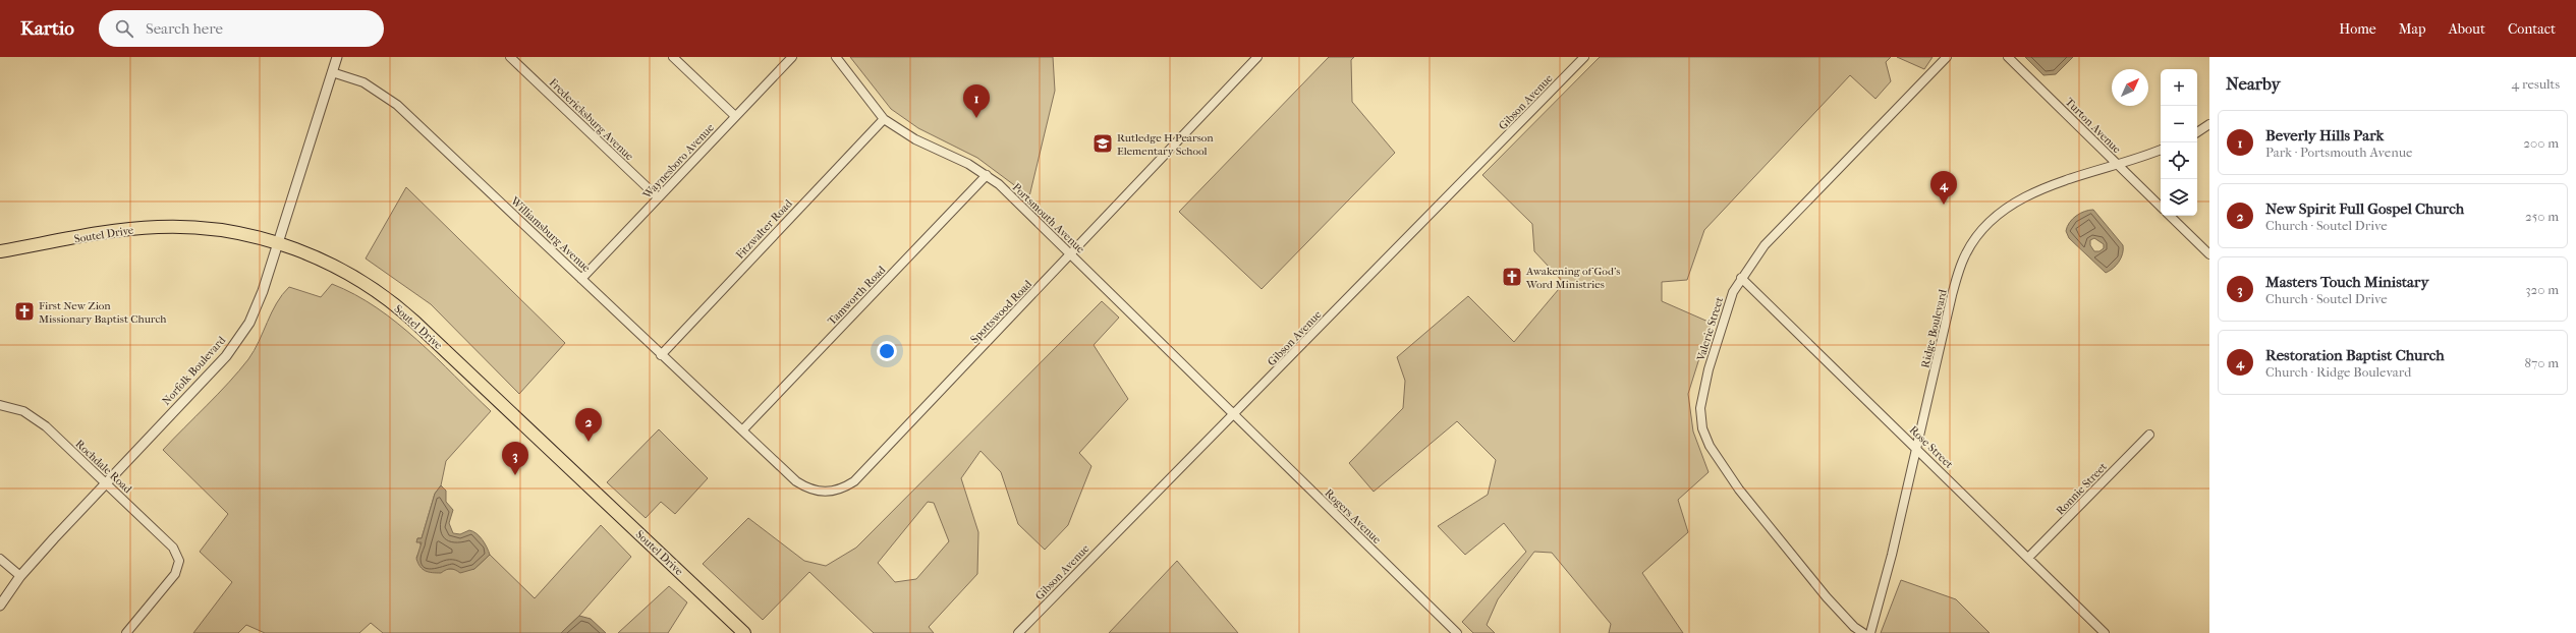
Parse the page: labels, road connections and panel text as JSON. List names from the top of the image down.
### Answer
{
  "streets": {
    "main road": ["Soutel Drive"],
    "street": [
      "Gibson Avenue",
      "Fredericksburg Avenue",
      "Turton Avenue",
      "Waynesboro Avenue",
      "Portsmouth Avenue",
      "Fitzwalter Road",
      "Williamsburg Avenue",
      "Tamworth Road",
      "Spottswood Road",
      "Valerie Street",
      "Ridge Boulevard",
      "Norfolk Boulevard",
      "Rose Street",
      "Rochdale Road",
      "Ronnie Street",
      "Rogers Avenue"
    ]
  },
  "crossings": [
    ["Gibson Avenue", "Portsmouth Avenue"],
    ["Gibson Avenue", "Rogers Avenue"],
    ["Fredericksburg Avenue", "Waynesboro Avenue"],
    ["Turton Avenue", "Ridge Boulevard"],
    ["Waynesboro Avenue", "Williamsburg Avenue"],
    ["Portsmouth Avenue", "Fitzwalter Road"],
    ["Portsmouth Avenue", "Tamworth Road"],
    ["Portsmouth Avenue", "Spottswood Road"],
    ["Portsmouth Avenue", "Rogers Avenue"],
    ["Fitzwalter Road", "Williamsburg Avenue"],
    ["Soutel Drive", "Norfolk Boulevard"],
    ["Williamsburg Avenue", "Tamworth Road"],
    ["Williamsburg Avenue", "Spottswood Road"],
    ["Williamsburg Avenue", "Norfolk Boulevard"],
    ["Tamworth Road", "Spottswood Road"],
    ["Valerie Street", "Rose Street"],
    ["Ridge Boulevard", "Rose Street"],
    ["Norfolk Boulevard", "Rochdale Road"],
    ["Rose Street", "Ronnie Street"]
  ],
  "places": {
    "school or university": ["Rutledge H Pearson Elementary School"],
    "church": ["Awakening of God's Word Ministries", "First New Zion Missionary Baptist Church"]
  },
  "north": "top right",
  "page": {
    "header": "Kartio",
    "search": "Search here",
    "nav": [
      "Home",
      "Map",
      "About",
      "Contact"
    ],
    "heading": ["Nearby", "4 results"],
    "map_buttons": ["+", "−"],
    "pins": [
      "1",
      "4",
      "2",
      "3"
    ],
    "list": [
      {
        "mark": "1",
        "name": "Beverly Hills Park",
        "note": "Park · Portsmouth Avenue",
        "value": "200 m"
      },
      {
        "mark": "2",
        "name": "New Spirit Full Gospel Church",
        "note": "Church · Soutel Drive",
        "value": "250 m"
      },
      {
        "mark": "3",
        "name": "Masters Touch Ministary",
        "note": "Church · Soutel Drive",
        "value": "320 m"
      },
      {
        "mark": "4",
        "name": "Restoration Baptist Church",
        "note": "Church · Ridge Boulevard",
        "value": "870 m"
      }
    ]
  }
}
